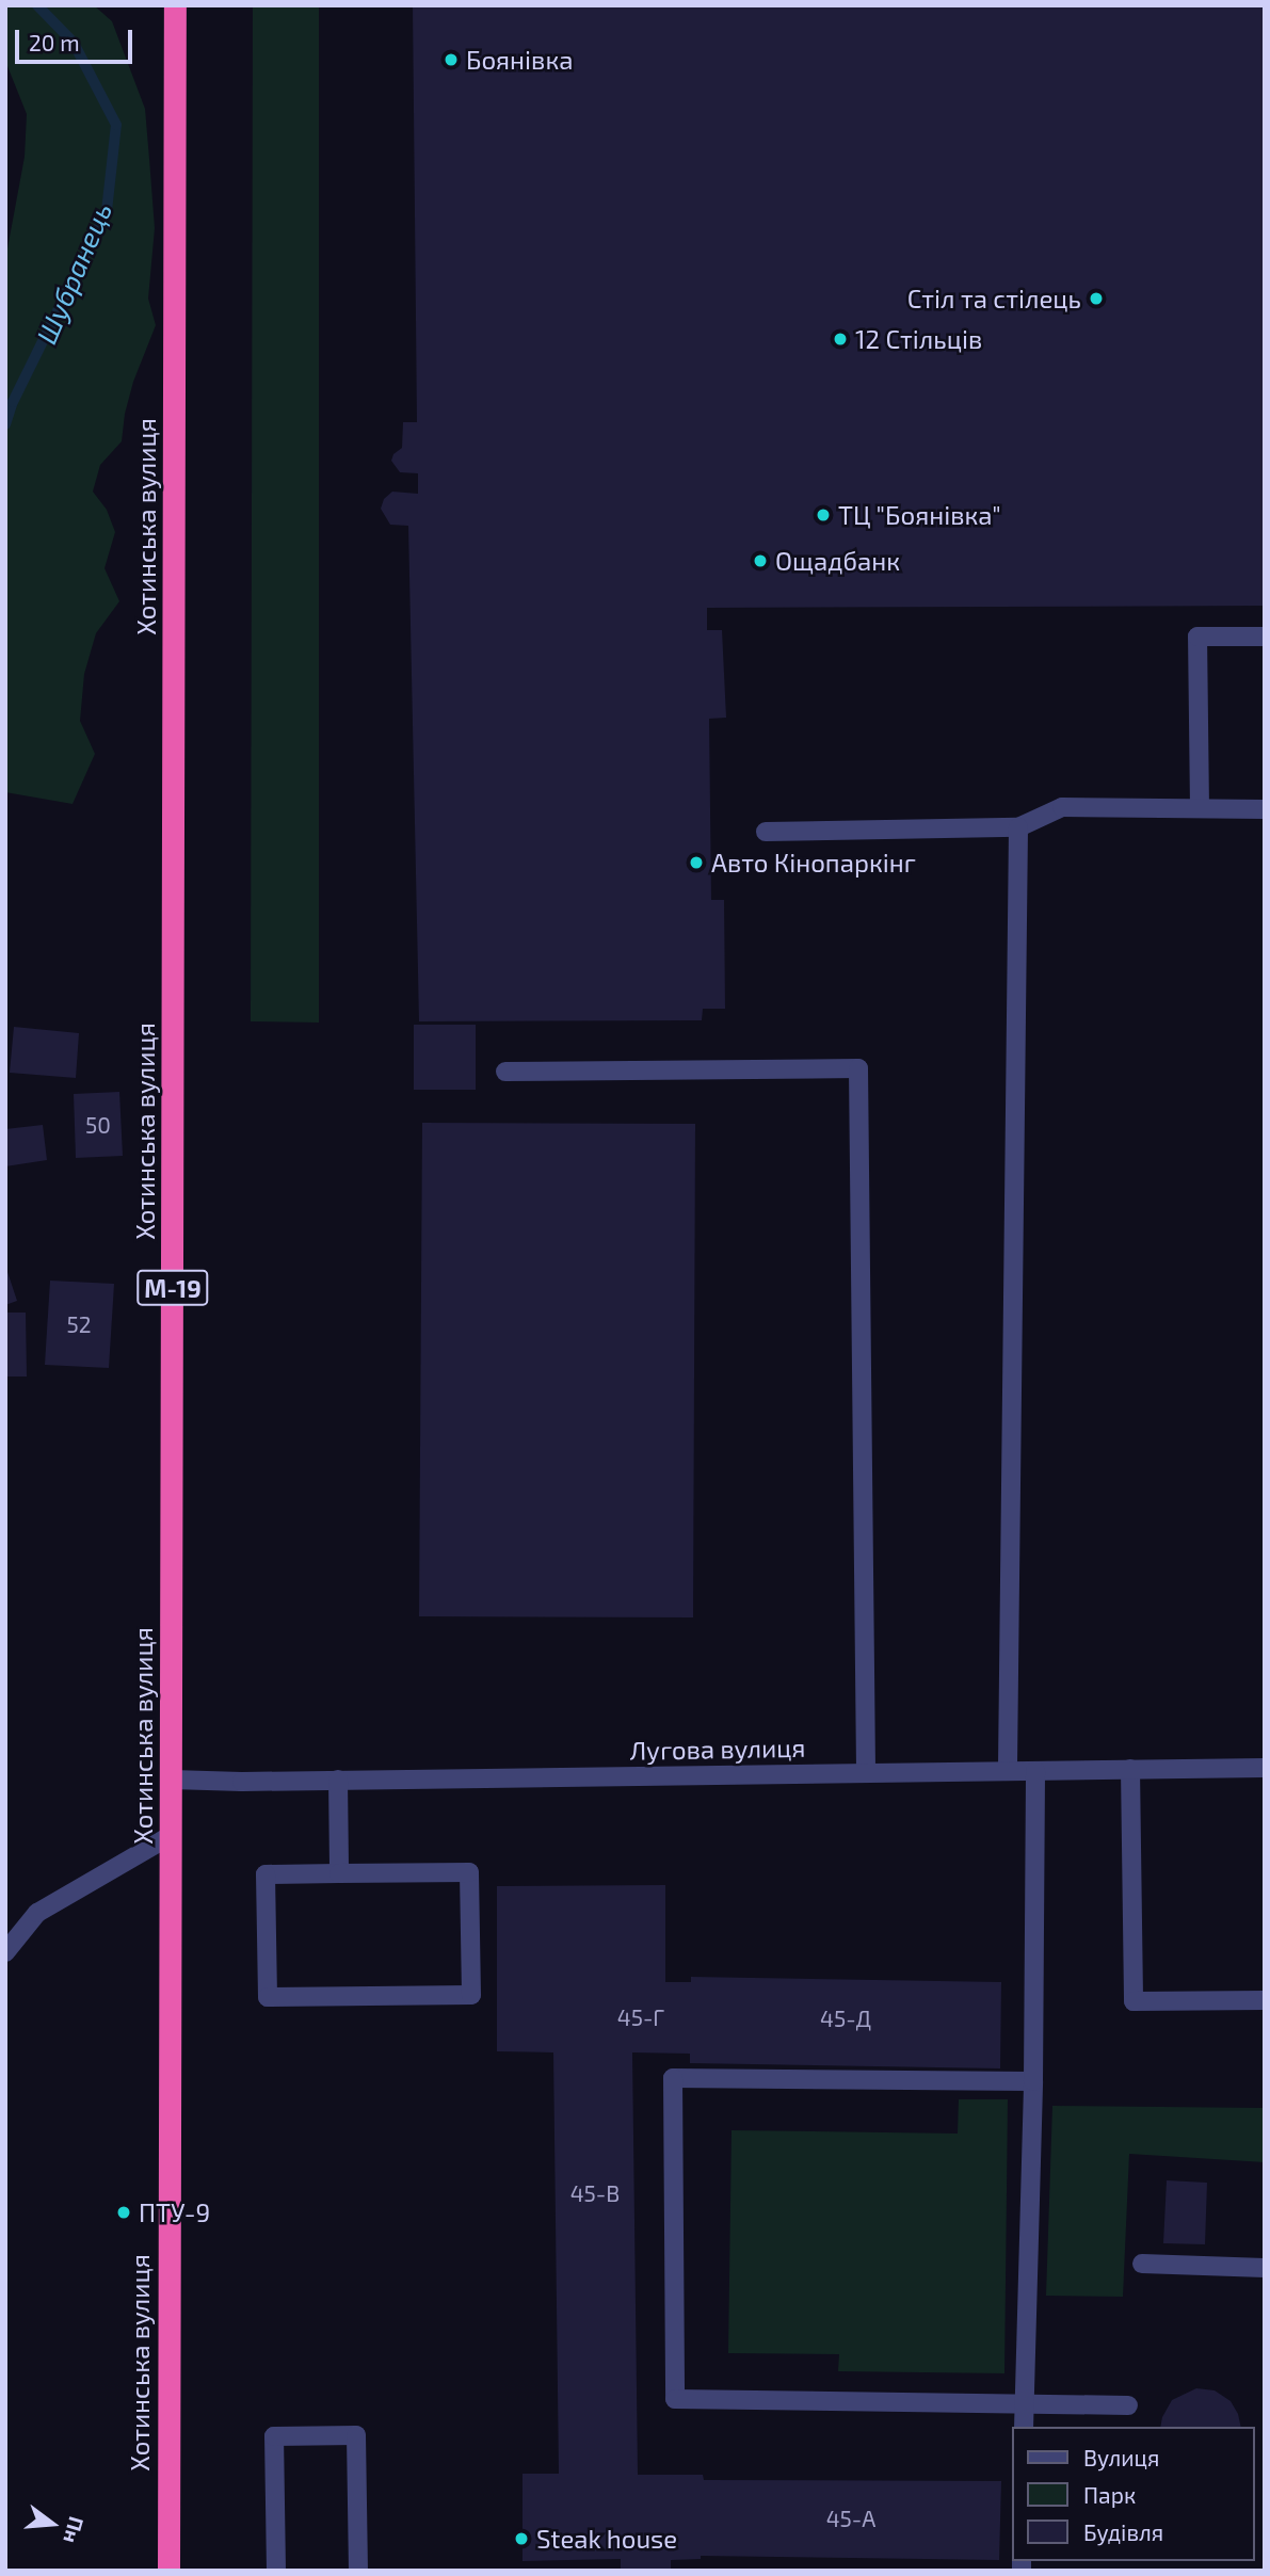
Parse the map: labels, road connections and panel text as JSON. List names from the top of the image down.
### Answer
{
  "streets": {
    "highway": ["Хотинська вулиця", "М-19"],
    "street": ["Лугова вулиця"]
  },
  "crossings": [
    ["Хотинська вулиця", "Лугова вулиця"]
  ],
  "water": ["Шубранець"],
  "places": [
    "Боянівка",
    "Стіл та стілець",
    "12 Стільців",
    "ТЦ \"Боянівка\"",
    "Ощадбанк",
    "Авто Кінопаркінг",
    "ПТУ-9",
    "Steak house"
  ],
  "house_numbers": [
    "50",
    "52",
    "45-Г",
    "45-Д",
    "45-В",
    "45-А"
  ],
  "legend": ["Вулиця", "Парк", "Будівля"],
  "scale_bar": "20 m",
  "north": "right"
}
